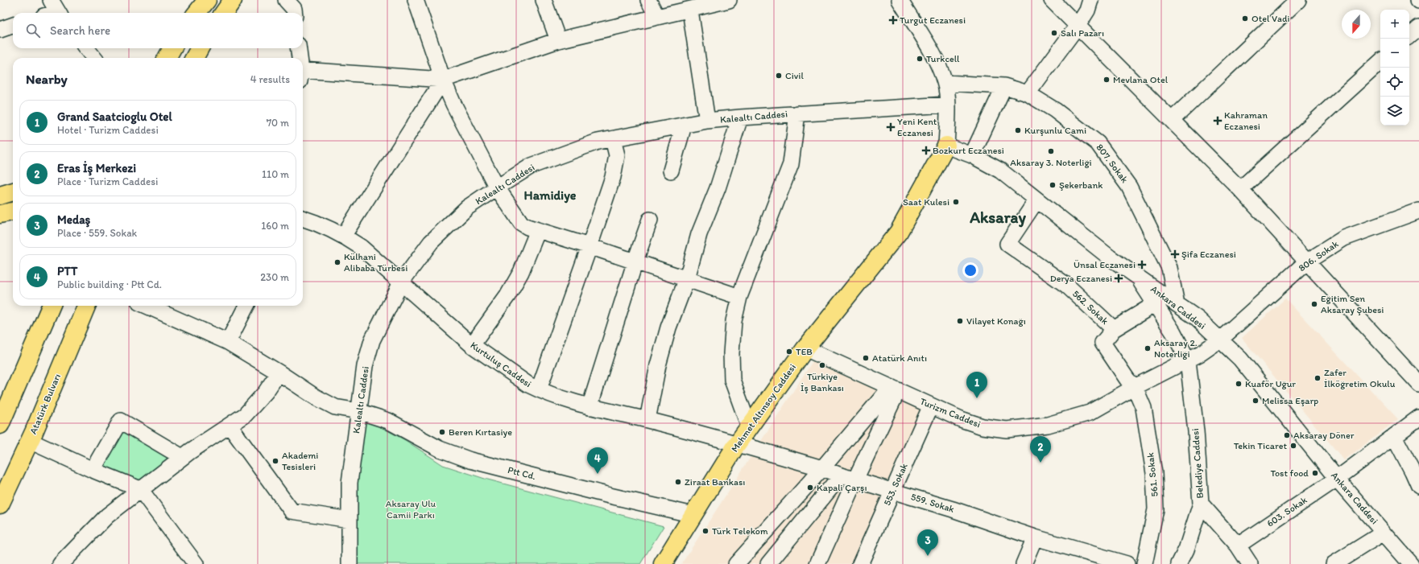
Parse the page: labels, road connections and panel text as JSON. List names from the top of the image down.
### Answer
{
  "streets": {
    "main road": ["Atatürk Bulvarı", "Mehmet Altınsoy Caddesi"],
    "street": [
      "Kalealtı Caddesi",
      "807. Sokak",
      "806. Sokak",
      "562. Sokak",
      "Ankara Caddesi",
      "Kurtuluş Caddesi",
      "Turizm Caddesi",
      "Belediye Caddesi",
      "Ptt Cd.",
      "561. Sokak",
      "553. Sokak",
      "559. Sokak",
      "603. Sokak"
    ]
  },
  "crossings": [
    ["Kalealtı Caddesi", "Kurtuluş Caddesi"],
    ["Kalealtı Caddesi", "Ptt Cd."],
    ["807. Sokak", "Ankara Caddesi"],
    ["806. Sokak", "Ankara Caddesi"],
    ["806. Sokak", "Turizm Caddesi"],
    ["806. Sokak", "Belediye Caddesi"],
    ["562. Sokak", "Ankara Caddesi"],
    ["562. Sokak", "Turizm Caddesi"],
    ["562. Sokak", "561. Sokak"],
    ["Ankara Caddesi", "Mehmet Altınsoy Caddesi"],
    ["Ankara Caddesi", "603. Sokak"],
    ["Kurtuluş Caddesi", "Mehmet Altınsoy Caddesi"],
    ["Kurtuluş Caddesi", "559. Sokak"],
    ["Mehmet Altınsoy Caddesi", "Turizm Caddesi"],
    ["Mehmet Altınsoy Caddesi", "Ptt Cd."],
    ["Mehmet Altınsoy Caddesi", "559. Sokak"],
    ["Turizm Caddesi", "Belediye Caddesi"],
    ["Turizm Caddesi", "561. Sokak"],
    ["Turizm Caddesi", "553. Sokak"],
    ["553. Sokak", "559. Sokak"]
  ],
  "districts": ["Hamidiye", "Aksaray"],
  "parks": ["Aksaray Ulu Camii Parkı"],
  "places": {
    "other": [
      "Otel Vadi",
      "Salı Pazarı",
      "Turkcell",
      "Civil",
      "Mevlana Otel",
      "Kurşunlu Cami",
      "Aksaray 3. Noterliği",
      "Şekerbank",
      "Saat Kulesi",
      "Külhani Alibaba Türbesi",
      "Eğitim Sen Aksaray Şubesi",
      "Vilayet Konağı",
      "Aksaray 2. Noterliği",
      "TEB",
      "Atatürk Anıtı",
      "Türkiye İş Bankası",
      "Zafer İlköğretim Okulu",
      "Kuaför Uğur",
      "Melissa Eşarp",
      "Beren Kırtasiye",
      "Aksaray Döner",
      "Tekin Ticaret",
      "Akademi Tesisleri",
      "Tost food",
      "Ziraat Bankası",
      "Kapali Çarşı",
      "Türk Telekom"
    ],
    "health": [
      "Turgut Eczanesi",
      "Kahraman Eczanesi",
      "Yeni Kent Eczanesi",
      "Bozkurt Eczanesi",
      "Şifa Eczanesi",
      "Ünsal Eczanesi",
      "Derya Eczanesi"
    ]
  },
  "north": "bottom",
  "page": {
    "map_buttons": ["+", "−"],
    "search": "Search here",
    "heading": ["Nearby", "4 results"],
    "list": [
      {
        "mark": "1",
        "name": "Grand Saatcioglu Otel",
        "note": "Hotel · Turizm Caddesi",
        "value": "70 m"
      },
      {
        "mark": "2",
        "name": "Eras İş Merkezi",
        "note": "Place · Turizm Caddesi",
        "value": "110 m"
      },
      {
        "mark": "3",
        "name": "Medaş",
        "note": "Place · 559. Sokak",
        "value": "160 m"
      },
      {
        "mark": "4",
        "name": "PTT",
        "note": "Public building · Ptt Cd.",
        "value": "230 m"
      }
    ],
    "pins": [
      "1",
      "2",
      "4",
      "3"
    ]
  }
}
